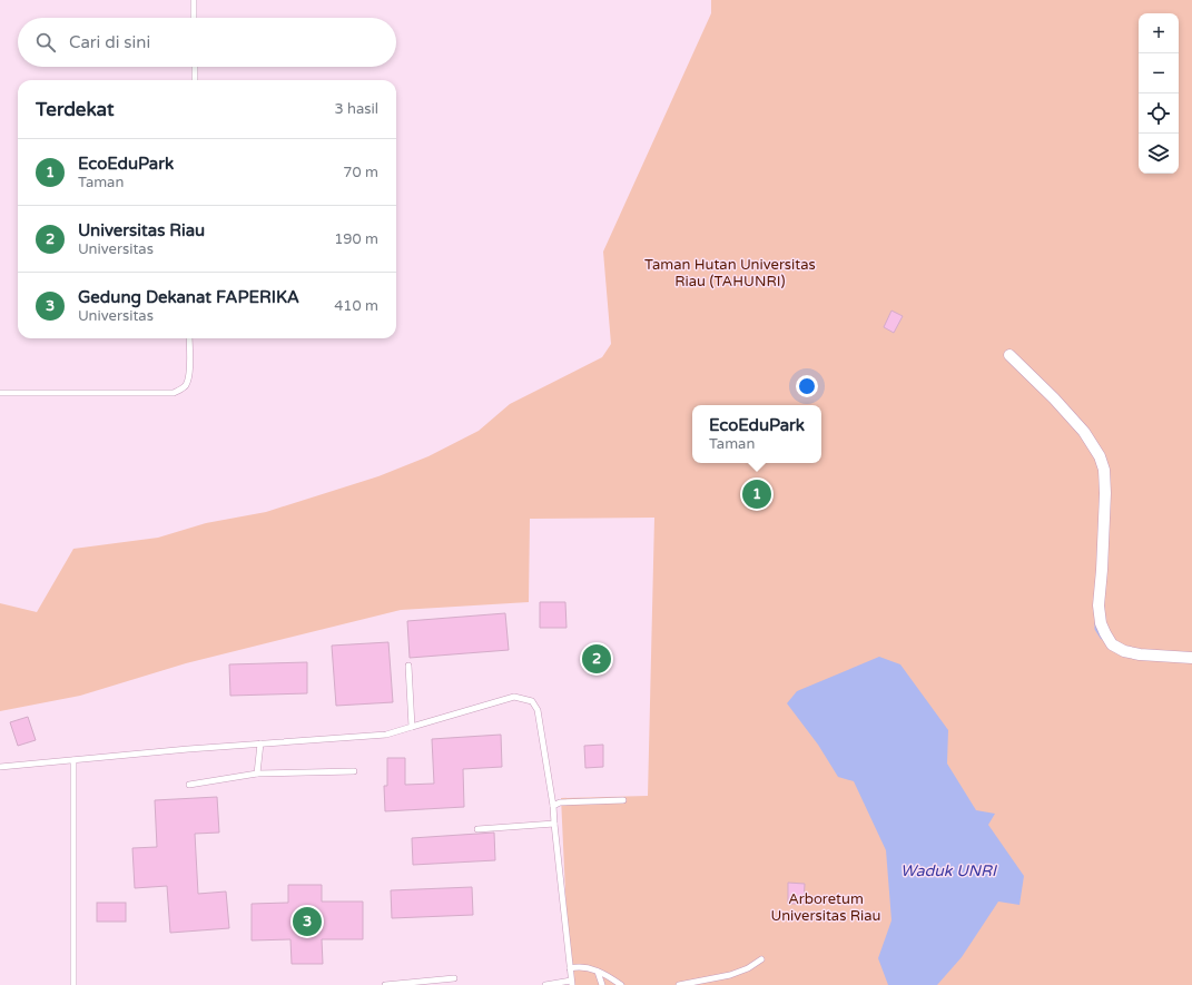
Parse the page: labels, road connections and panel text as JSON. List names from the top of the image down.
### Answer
{
  "water": ["Waduk UNRI"],
  "parks": ["Taman Hutan Universitas Riau (TAHUNRI)", "Arboretum Universitas Riau"],
  "page": {
    "map_buttons": ["+", "−"],
    "search": "Cari di sini",
    "heading": ["Terdekat", "3 hasil"],
    "list": [
      {
        "mark": "1",
        "name": "EcoEduPark",
        "note": "Taman",
        "value": "70 m"
      },
      {
        "mark": "2",
        "name": "Universitas Riau",
        "note": "Universitas",
        "value": "190 m"
      },
      {
        "mark": "3",
        "name": "Gedung Dekanat FAPERIKA",
        "note": "Universitas",
        "value": "410 m"
      }
    ],
    "popup": ["EcoEduPark", "Taman"],
    "pins": ["1", "2", "3"]
  }
}
